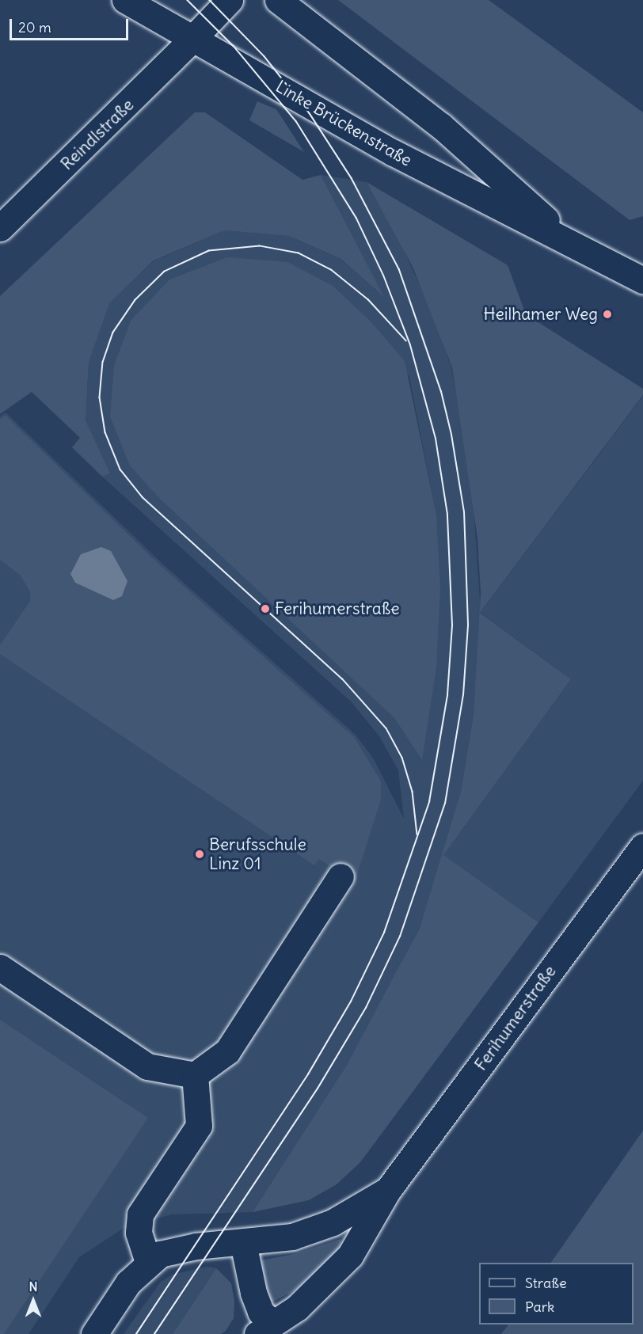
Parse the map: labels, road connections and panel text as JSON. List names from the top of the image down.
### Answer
{
  "streets": {
    "street": ["Linke Brückenstraße", "Reindlstraße", "Ferihumerstraße"]
  },
  "crossings": [
    ["Linke Brückenstraße", "Reindlstraße"]
  ],
  "places": ["Heilhamer Weg", "Ferihumerstraße", "Berufsschule Linz 01"],
  "legend": ["Straße", "Park"],
  "scale_bar": "20 m",
  "north": "top"
}
